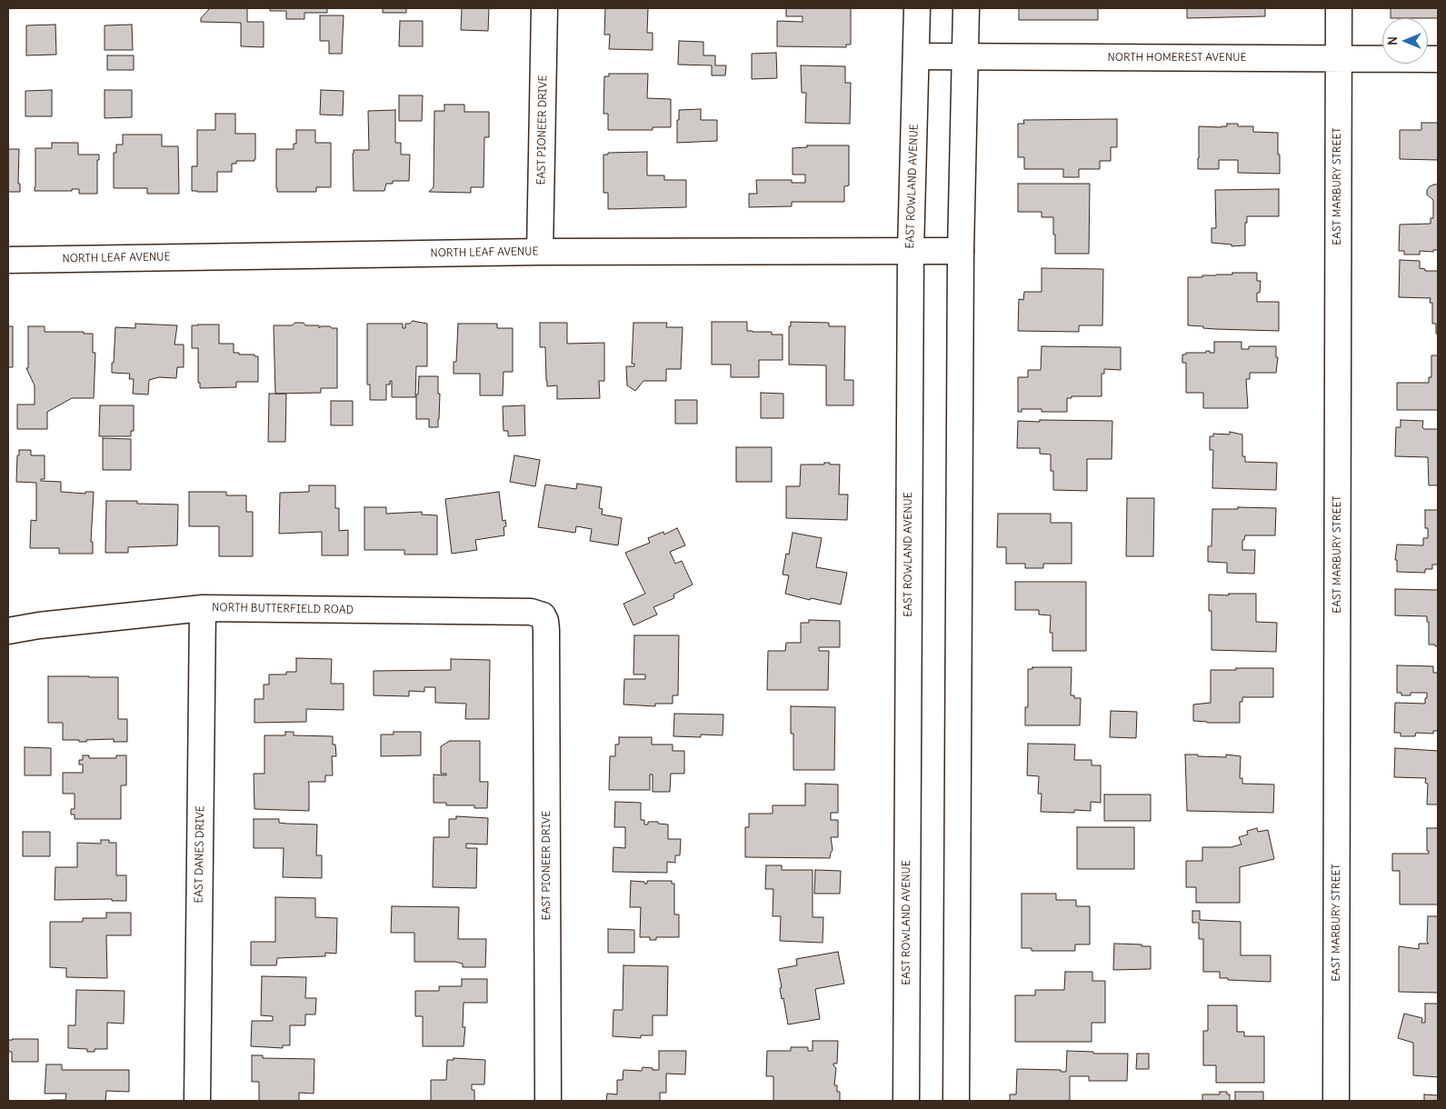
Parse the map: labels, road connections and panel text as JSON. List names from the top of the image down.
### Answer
{
  "streets": {
    "street": [
      "NORTH HOMEREST AVENUE",
      "EAST PIONEER DRIVE",
      "EAST ROWLAND AVENUE",
      "EAST MARBURY STREET",
      "NORTH LEAF AVENUE",
      "NORTH BUTTERFIELD ROAD",
      "EAST DANES DRIVE"
    ]
  },
  "crossings": [
    ["NORTH HOMEREST AVENUE", "EAST ROWLAND AVENUE"],
    ["NORTH HOMEREST AVENUE", "EAST MARBURY STREET"],
    ["EAST PIONEER DRIVE", "NORTH LEAF AVENUE"],
    ["EAST PIONEER DRIVE", "NORTH BUTTERFIELD ROAD"],
    ["EAST ROWLAND AVENUE", "NORTH LEAF AVENUE"],
    ["NORTH BUTTERFIELD ROAD", "EAST DANES DRIVE"]
  ],
  "north": "left"
}
